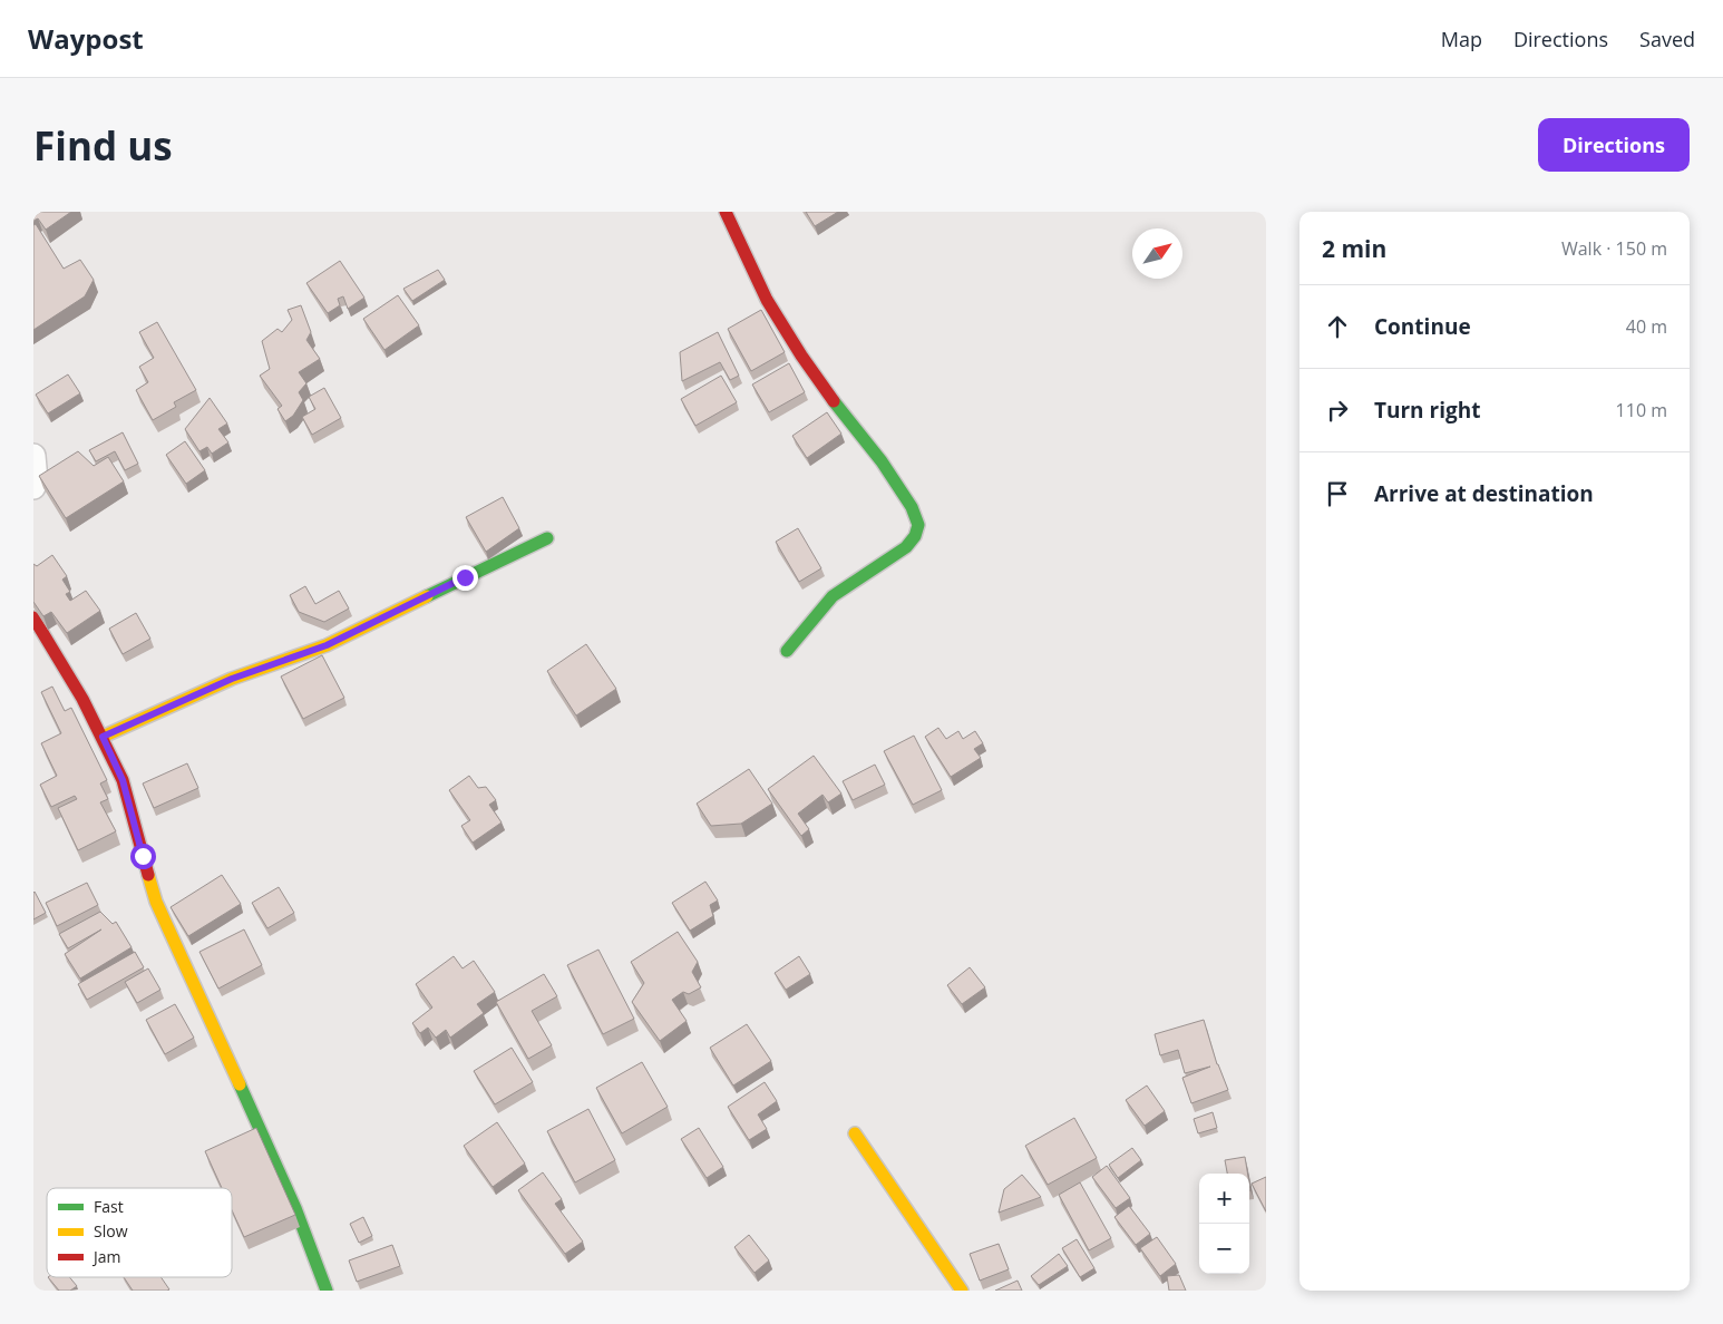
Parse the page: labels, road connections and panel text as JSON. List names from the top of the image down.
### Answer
{
  "legend": ["Fast", "Slow", "Jam"],
  "north": "top right",
  "page": {
    "header": "Waypost",
    "nav": ["Map", "Directions", "Saved"],
    "buttons": "Directions",
    "title": "Find us",
    "heading": ["2 min", "Walk · 150 m"],
    "list": [
      ["Continue", "40 m"],
      ["Turn right", "110 m"],
      "Arrive at destination"
    ],
    "map_buttons": ["+", "−"]
  }
}
